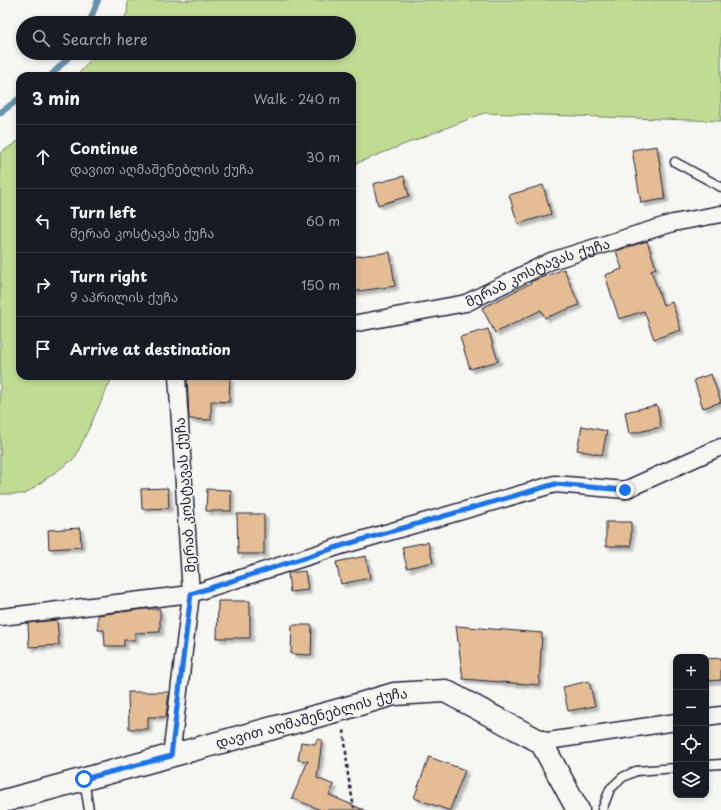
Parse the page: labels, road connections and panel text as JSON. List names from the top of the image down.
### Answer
{
  "streets": {
    "street": ["მერაბ კოსტავას ქუჩა", "დავით აღმაშენებლის ქუჩა"]
  },
  "crossings": [
    ["მერაბ კოსტავას ქუჩა", "დავით აღმაშენებლის ქუჩა"]
  ],
  "page": {
    "search": "Search here",
    "heading": ["3 min", "Walk · 240 m"],
    "list": [
      ["Continue", "დავით აღმაშენებლის ქუჩა", "30 m"],
      ["Turn left", "მერაბ კოსტავას ქუჩა", "60 m"],
      ["Turn right", "9 აპრილის ქუჩა", "150 m"],
      "Arrive at destination"
    ],
    "map_buttons": ["+", "−"]
  }
}
